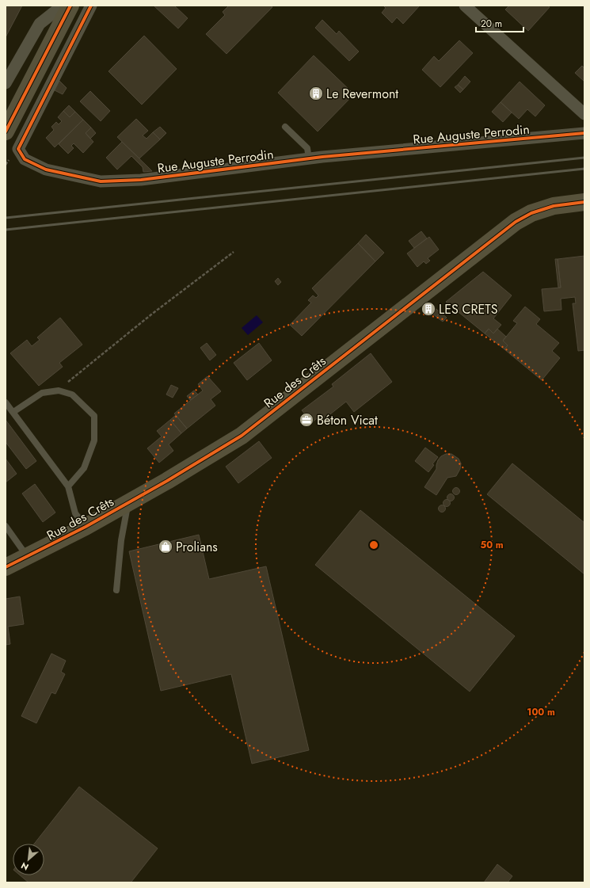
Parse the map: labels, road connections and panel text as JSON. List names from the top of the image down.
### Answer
{
  "streets": {
    "street": ["Rue Auguste Perrodin", "Rue des Crêts"]
  },
  "places": {
    "building": ["Le Revermont", "LES CRETS"],
    "office": ["Béton Vicat"],
    "shop": ["Prolians"]
  },
  "scale_bar": "20 m",
  "north": "bottom left",
  "rings": ["50 m", "100 m"]
}
